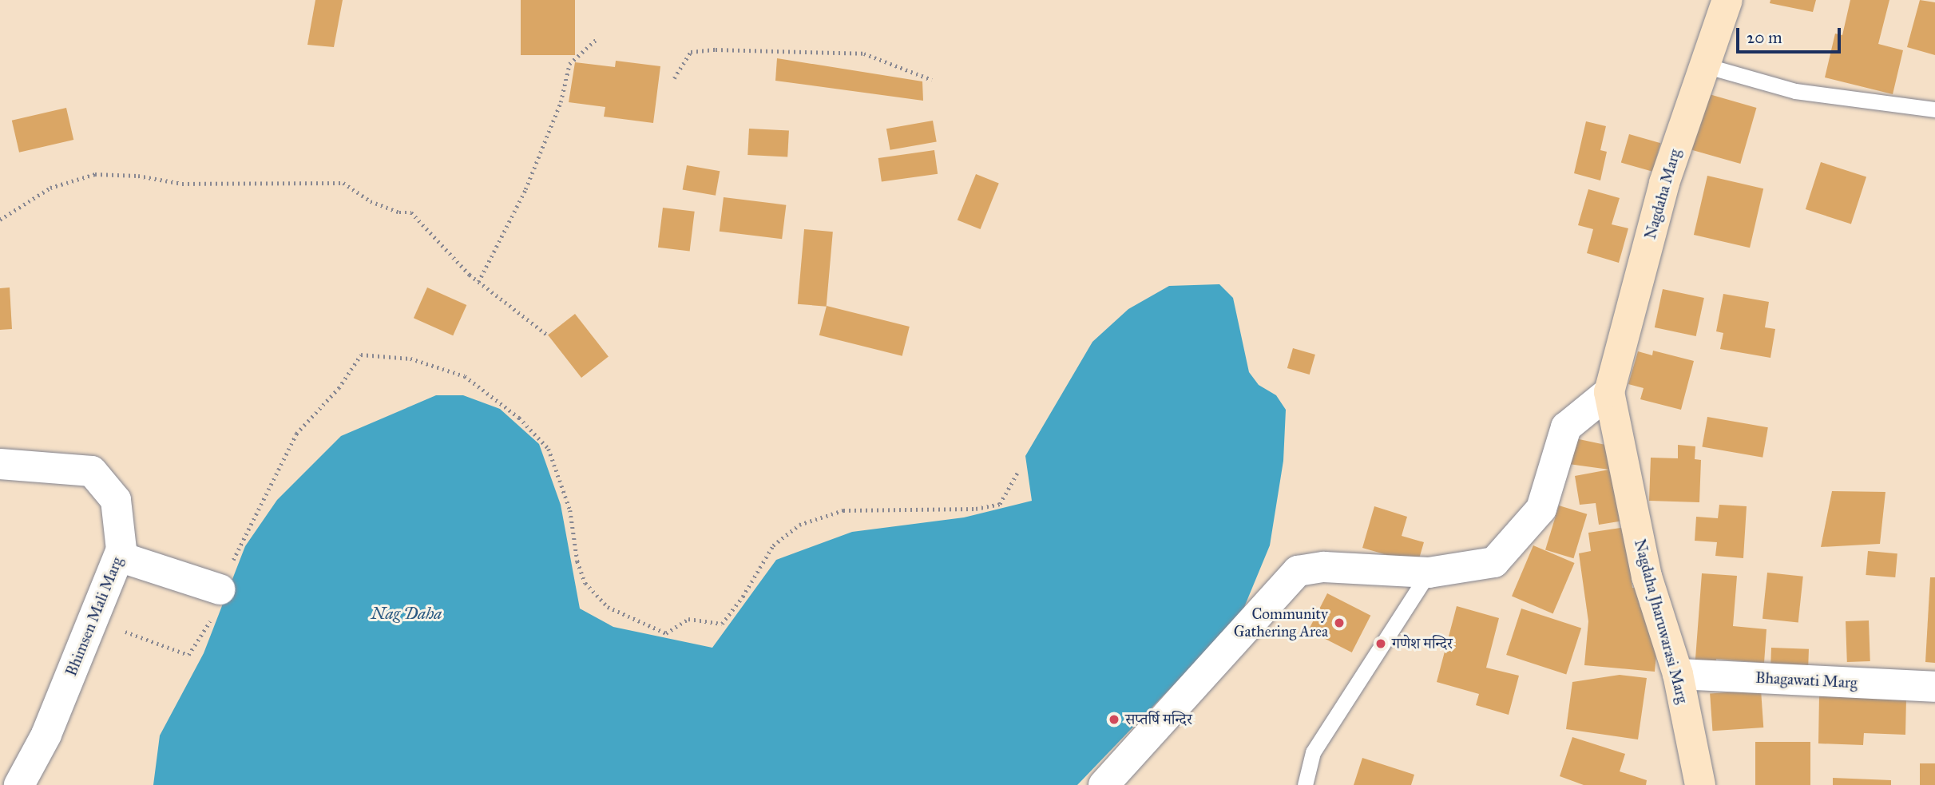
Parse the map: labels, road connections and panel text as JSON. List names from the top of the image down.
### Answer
{
  "streets": {
    "street": [
      "Nagdaha Marg",
      "Bhimsen Mali Marg",
      "Nagdaha Jharuwarasi Marg",
      "Bhagawati Marg"
    ]
  },
  "crossings": [
    ["Nagdaha Marg", "Nagdaha Jharuwarasi Marg"],
    ["Nagdaha Jharuwarasi Marg", "Bhagawati Marg"]
  ],
  "water": ["Nag Daha"],
  "places": ["Community Gathering Area", "गणेश मन्दिर", "सप्तर्षि मन्दिर"],
  "scale_bar": "20 m"
}
